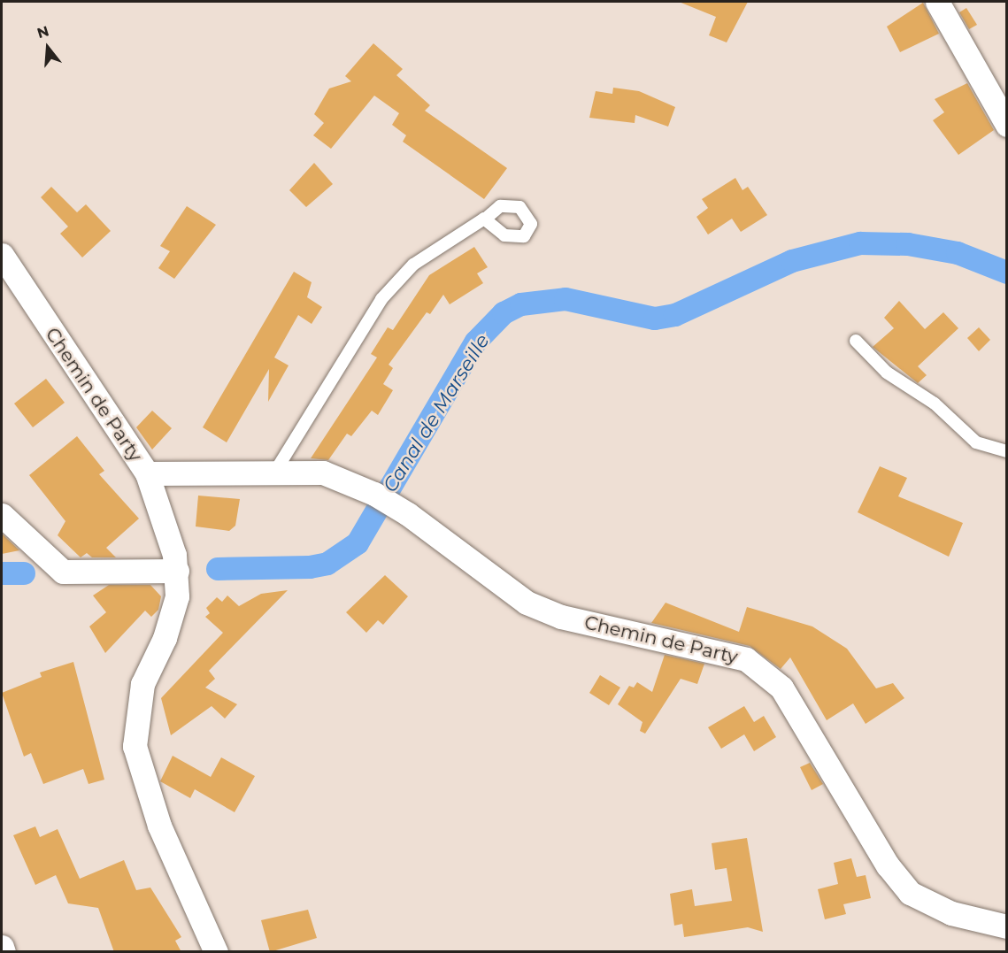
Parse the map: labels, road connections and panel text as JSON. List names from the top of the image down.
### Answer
{
  "streets": {
    "street": ["Chemin de Party"]
  },
  "water": ["Canal de Marseille"],
  "north": "top"
}
